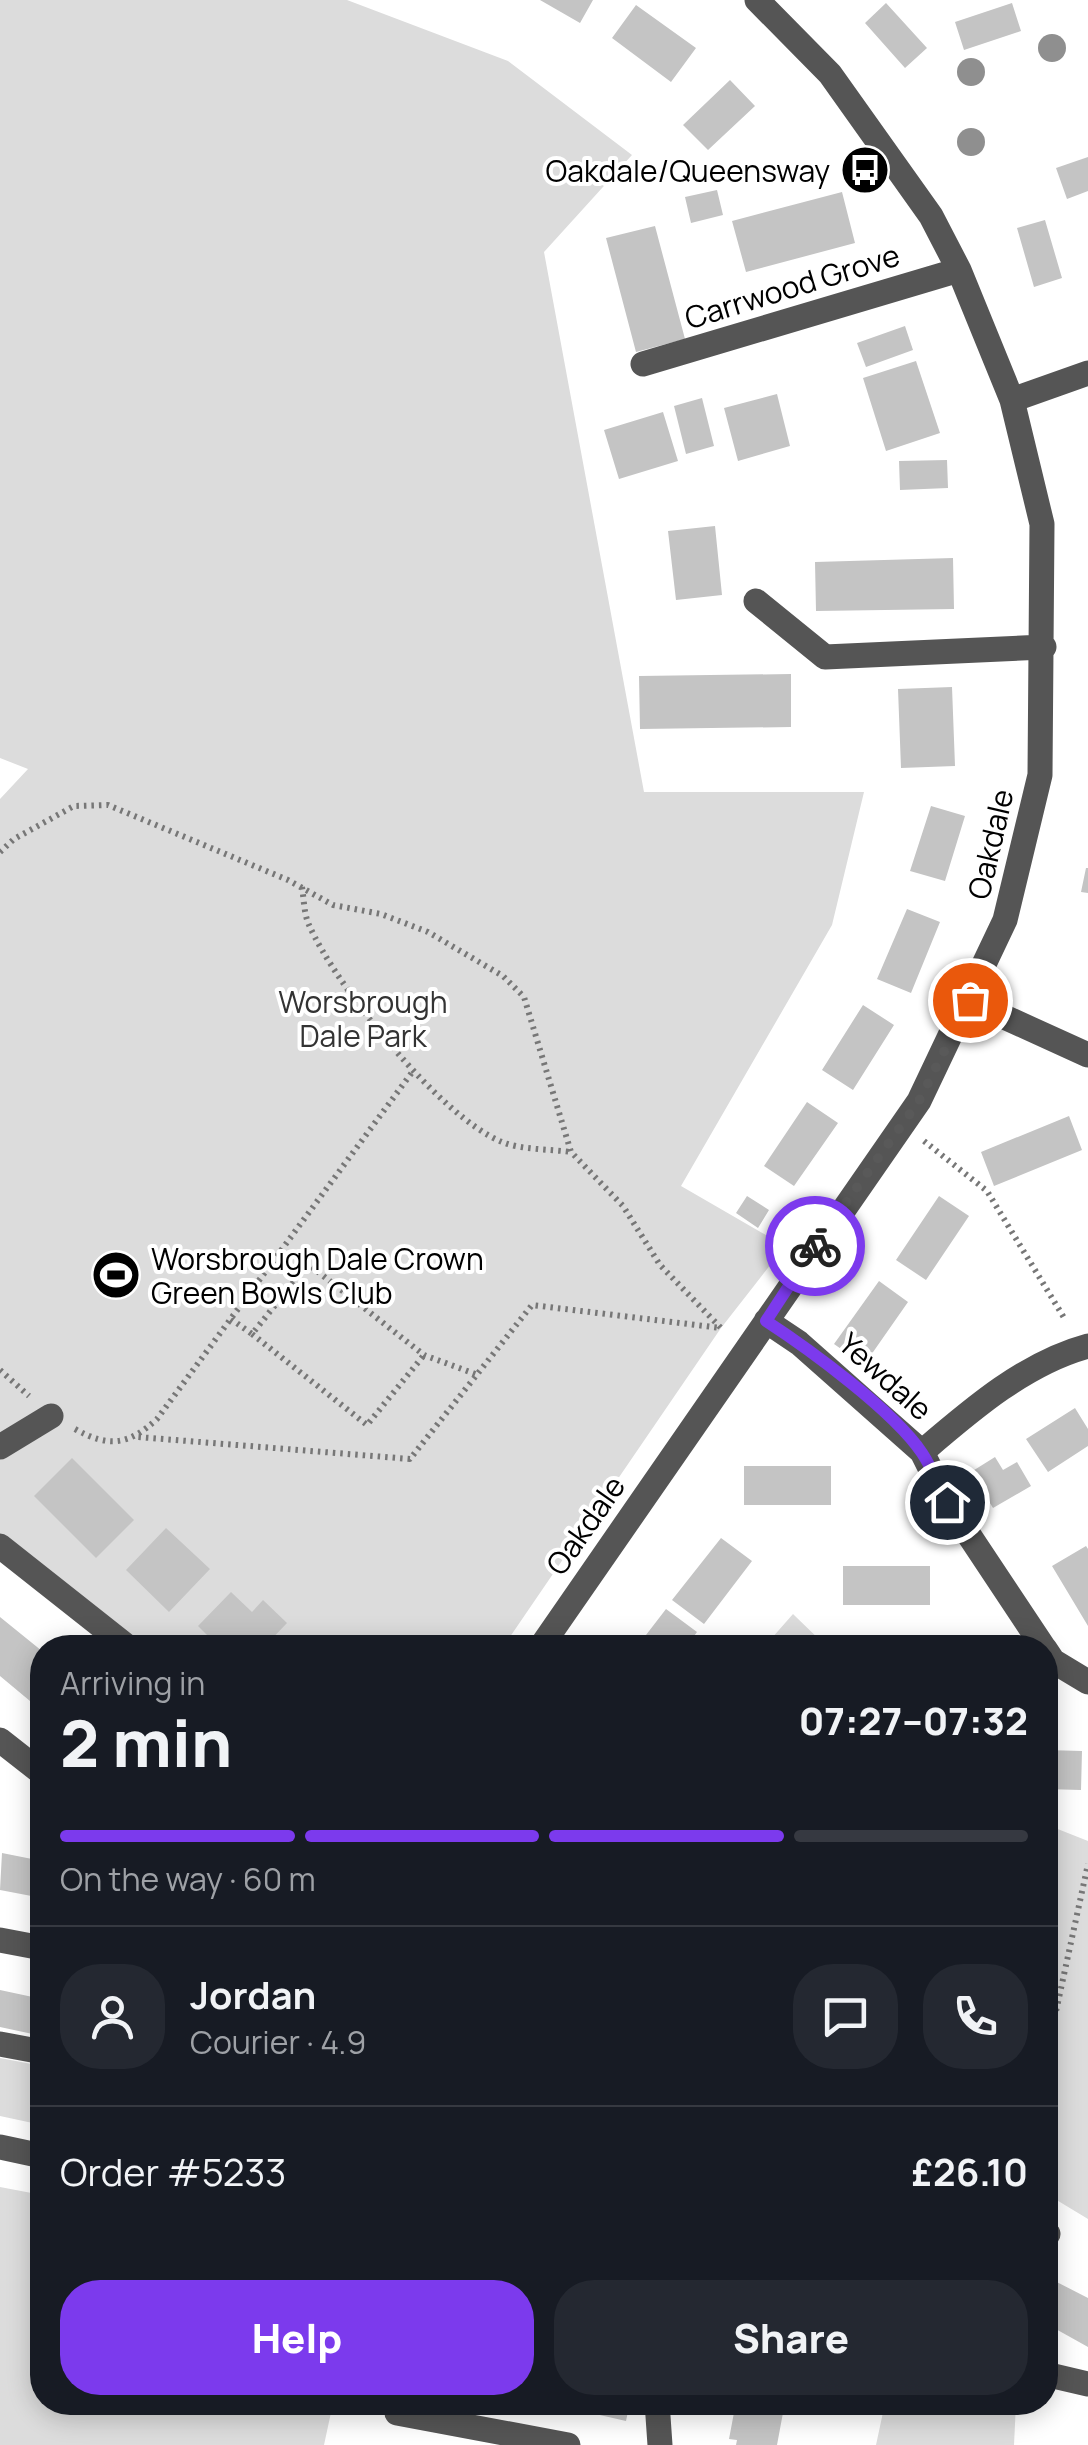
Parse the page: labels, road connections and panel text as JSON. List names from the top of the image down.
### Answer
{
  "streets": {
    "street": ["Carrwood Grove", "Oakdale", "Yewdale"]
  },
  "crossings": [
    ["Carrwood Grove", "Oakdale"],
    ["Oakdale", "Yewdale"]
  ],
  "parks": ["Worsbrough Dale Park"],
  "places": {
    "bus stop": ["Oakdale/Queensway"],
    "sports": ["Worsbrough Dale Crown Green Bowls Club"]
  },
  "page": {
    "heading": ["2 min", "Arriving in", "07:27–07:32"],
    "panel": [
      "Jordan",
      "Courier · 4.9",
      "Order #5233",
      "£26.10"
    ],
    "bar": "On the way · 60 m",
    "buttons": ["Help", "Share"]
  }
}
